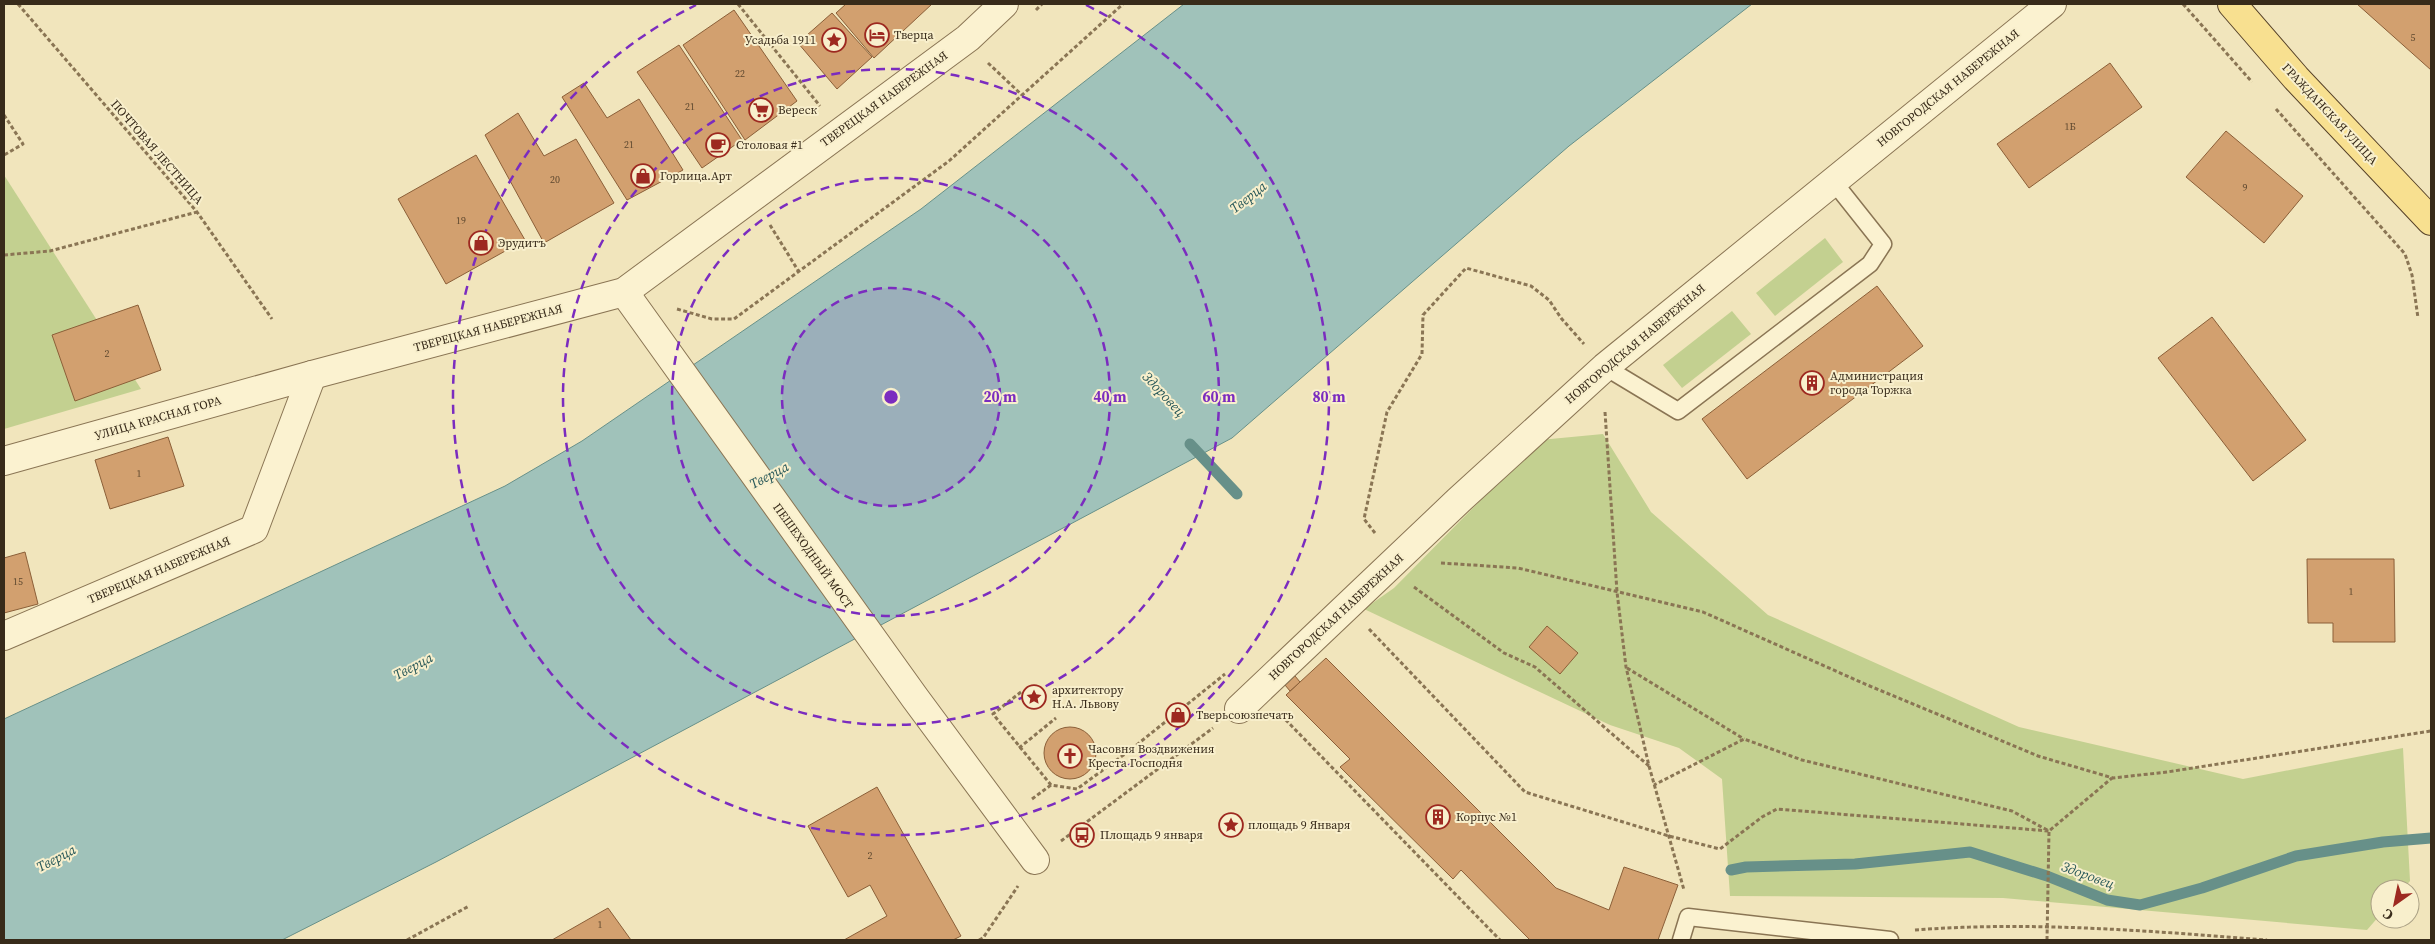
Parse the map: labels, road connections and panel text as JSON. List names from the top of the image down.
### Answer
{
  "streets": {
    "main road": ["ГРАЖДАНСКАЯ УЛИЦА"],
    "street": [
      "НОВГОРОДСКАЯ НАБЕРЕЖНАЯ",
      "ТВЕРЕЦКАЯ НАБЕРЕЖНАЯ",
      "УЛИЦА КРАСНАЯ ГОРА",
      "ПЕШЕХОДНЫЙ МОСТ"
    ],
    "path": ["ПОЧТОВАЯ ЛЕСТНИЦА"]
  },
  "crossings": [
    ["ТВЕРЕЦКАЯ НАБЕРЕЖНАЯ", "УЛИЦА КРАСНАЯ ГОРА"],
    ["ТВЕРЕЦКАЯ НАБЕРЕЖНАЯ", "ПЕШЕХОДНЫЙ МОСТ"]
  ],
  "water": ["Тверца", "Здоровец"],
  "places": {
    "hotel": ["Тверца"],
    "place": ["Усадьба 1911", "архитектору Н.А. Львову", "площадь 9 Января"],
    "supermarket": ["Вереск"],
    "cafe": ["Столовая #1"],
    "shop": ["Горлица.Арт", "Эрудитъ", "Тверьсоюзпечать"],
    "building": ["Администрация города Торжка", "Корпус №1"],
    "church": ["Часовня Воздвижения Креста Господня"],
    "bus stop": ["Площадь 9 января"]
  },
  "house_numbers": [
    "5",
    "22",
    "21",
    "1Б",
    "21",
    "20",
    "9",
    "19",
    "2",
    "1",
    "15",
    "1",
    "2",
    "1"
  ],
  "north": "bottom left",
  "rings": [
    "20 m",
    "40 m",
    "60 m",
    "80 m"
  ]
}
